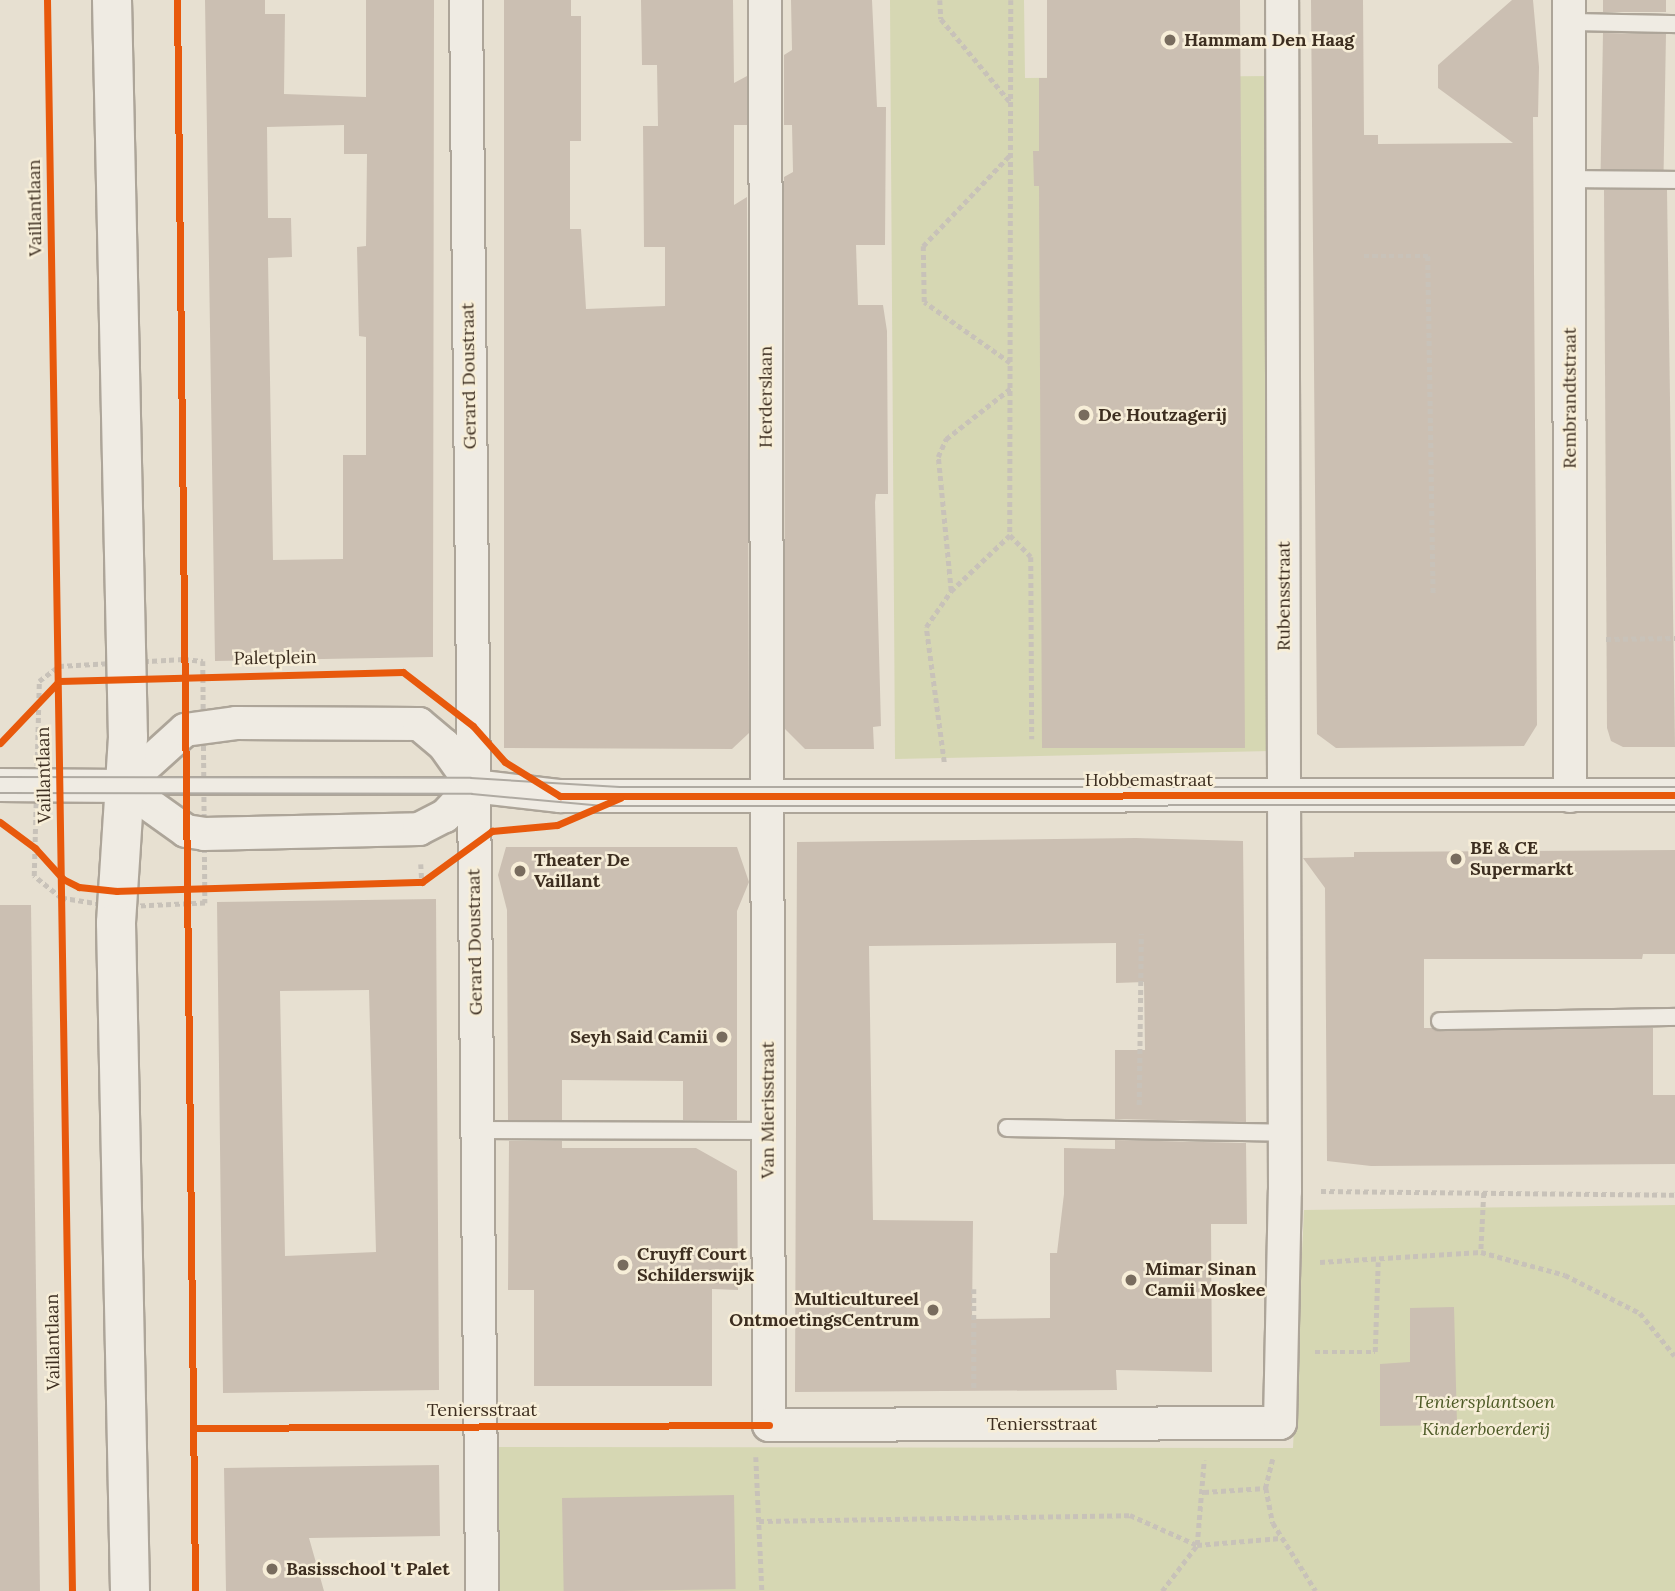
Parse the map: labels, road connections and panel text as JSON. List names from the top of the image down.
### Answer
{
  "streets": {
    "street": [
      "Gerard Doustraat",
      "Herderslaan",
      "Rembrandtstraat",
      "Rubensstraat",
      "Hobbemastraat",
      "Van Mierisstraat",
      "Teniersstraat"
    ],
    "cycle path": ["Vaillantlaan", "Paletplein"]
  },
  "crossings": [
    ["Gerard Doustraat", "Hobbemastraat"],
    ["Herderslaan", "Hobbemastraat"],
    ["Herderslaan", "Van Mierisstraat"],
    ["Rembrandtstraat", "Hobbemastraat"],
    ["Rubensstraat", "Hobbemastraat"],
    ["Rubensstraat", "Teniersstraat"],
    ["Hobbemastraat", "Van Mierisstraat"],
    ["Van Mierisstraat", "Teniersstraat"]
  ],
  "parks": ["Teniersplantsoen", "Kinderboerderij"],
  "places": [
    "Hammam Den Haag",
    "De Houtzagerij",
    "BE & CE Supermarkt",
    "Theater De Vaillant",
    "Seyh Said Camii",
    "Cruyff Court Schilderswijk",
    "Mimar Sinan Camii Moskee",
    "Multicultureel OntmoetingsCentrum",
    "Basisschool 't Palet"
  ]
}
